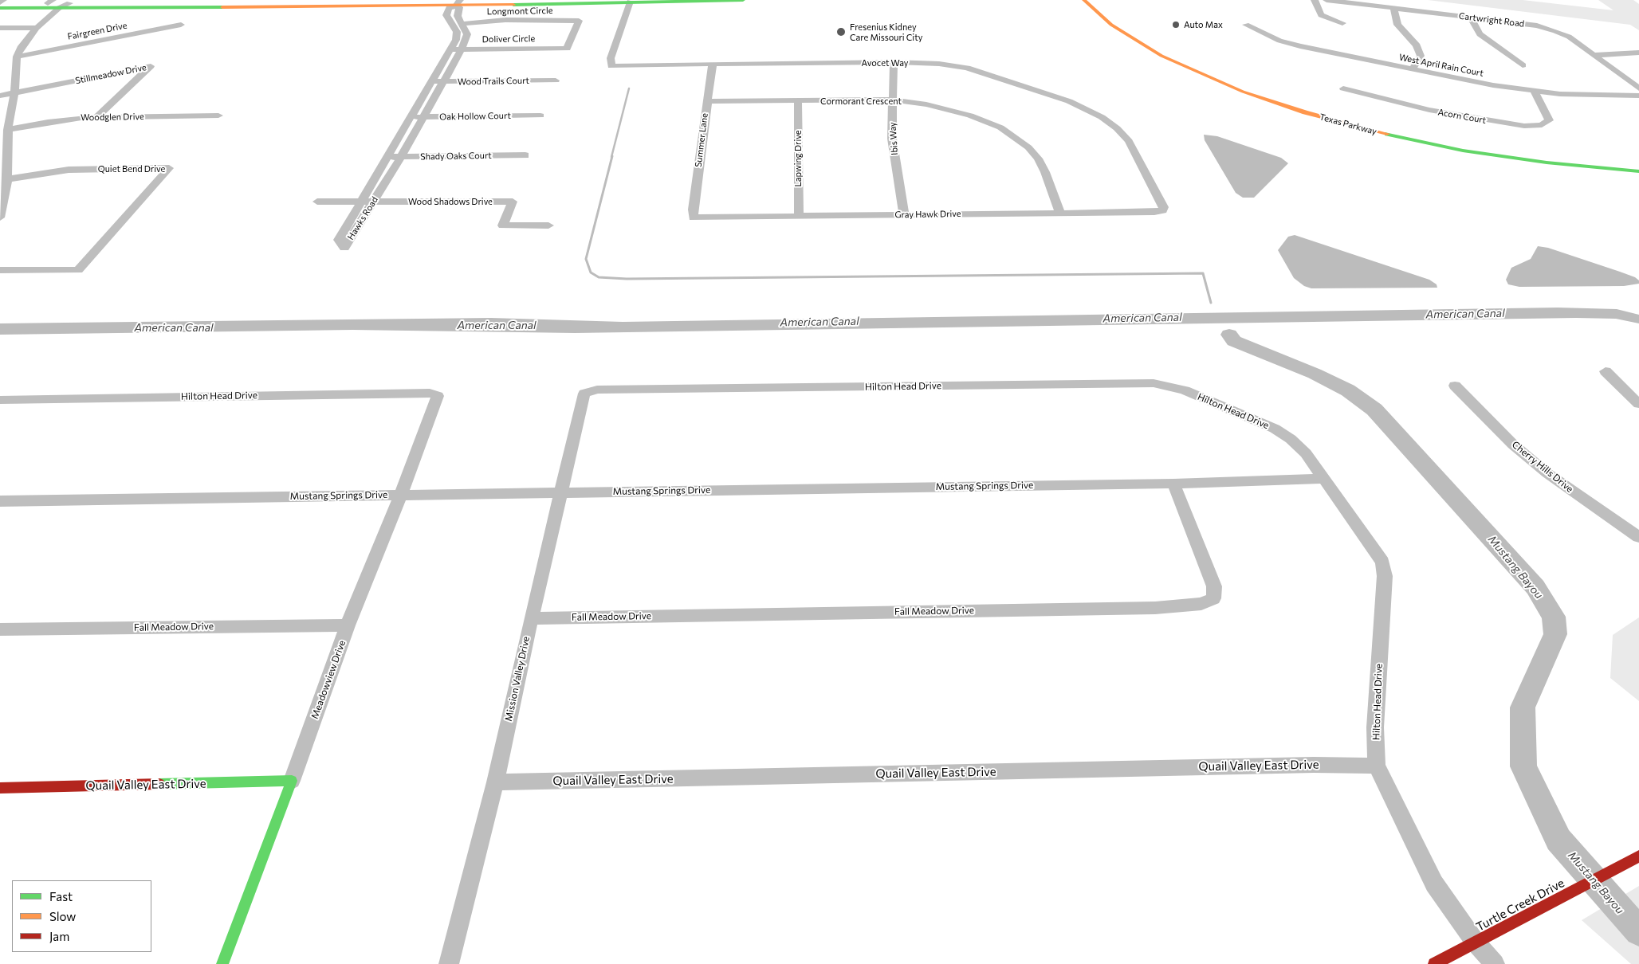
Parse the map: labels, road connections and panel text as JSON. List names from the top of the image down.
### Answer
{
  "streets": {
    "main road": [
      "Texas Parkway",
      "Meadowview Drive",
      "Quail Valley East Drive",
      "Turtle Creek Drive"
    ],
    "street": [
      "Longmont Circle",
      "Cartwright Road",
      "Fairgreen Drive",
      "Doliver Circle",
      "Avocet Way",
      "West April Rain Court",
      "Stillmeadow Drive",
      "Wood Trails Court",
      "Cormorant Crescent",
      "Oak Hollow Court",
      "Acorn Court",
      "Woodglen Drive",
      "Ibis Way",
      "Summer Lane",
      "Shady Oaks Court",
      "Lapwing Drive",
      "Quiet Bend Drive",
      "Wood Shadows Drive",
      "Gray Hawk Drive",
      "Hawks Road",
      "Hilton Head Drive",
      "Cherry Hills Drive",
      "Mustang Springs Drive",
      "Fall Meadow Drive",
      "Mission Valley Drive"
    ]
  },
  "crossings": [
    ["Longmont Circle", "Doliver Circle"],
    ["Longmont Circle", "Hawks Road"],
    ["Doliver Circle", "Hawks Road"],
    ["Avocet Way", "Ibis Way"],
    ["Avocet Way", "Summer Lane"],
    ["Avocet Way", "Gray Hawk Drive"],
    ["West April Rain Court", "Acorn Court"],
    ["Stillmeadow Drive", "Woodglen Drive"],
    ["Wood Trails Court", "Hawks Road"],
    ["Cormorant Crescent", "Ibis Way"],
    ["Cormorant Crescent", "Summer Lane"],
    ["Cormorant Crescent", "Lapwing Drive"],
    ["Cormorant Crescent", "Gray Hawk Drive"],
    ["Oak Hollow Court", "Hawks Road"],
    ["Ibis Way", "Gray Hawk Drive"],
    ["Summer Lane", "Gray Hawk Drive"],
    ["Shady Oaks Court", "Hawks Road"],
    ["Lapwing Drive", "Gray Hawk Drive"],
    ["Wood Shadows Drive", "Hawks Road"],
    ["Hilton Head Drive", "Mustang Springs Drive"],
    ["Hilton Head Drive", "Mission Valley Drive"],
    ["Hilton Head Drive", "Meadowview Drive"],
    ["Hilton Head Drive", "Quail Valley East Drive"],
    ["Hilton Head Drive", "Turtle Creek Drive"],
    ["Mustang Springs Drive", "Fall Meadow Drive"],
    ["Mustang Springs Drive", "Mission Valley Drive"],
    ["Mustang Springs Drive", "Meadowview Drive"],
    ["Fall Meadow Drive", "Mission Valley Drive"],
    ["Fall Meadow Drive", "Meadowview Drive"],
    ["Mission Valley Drive", "Quail Valley East Drive"],
    ["Meadowview Drive", "Quail Valley East Drive"]
  ],
  "water": ["American Canal", "Mustang Bayou"],
  "places": ["Auto Max", "Fresenius Kidney Care Missouri City"],
  "legend": ["Fast", "Slow", "Jam"]
}
